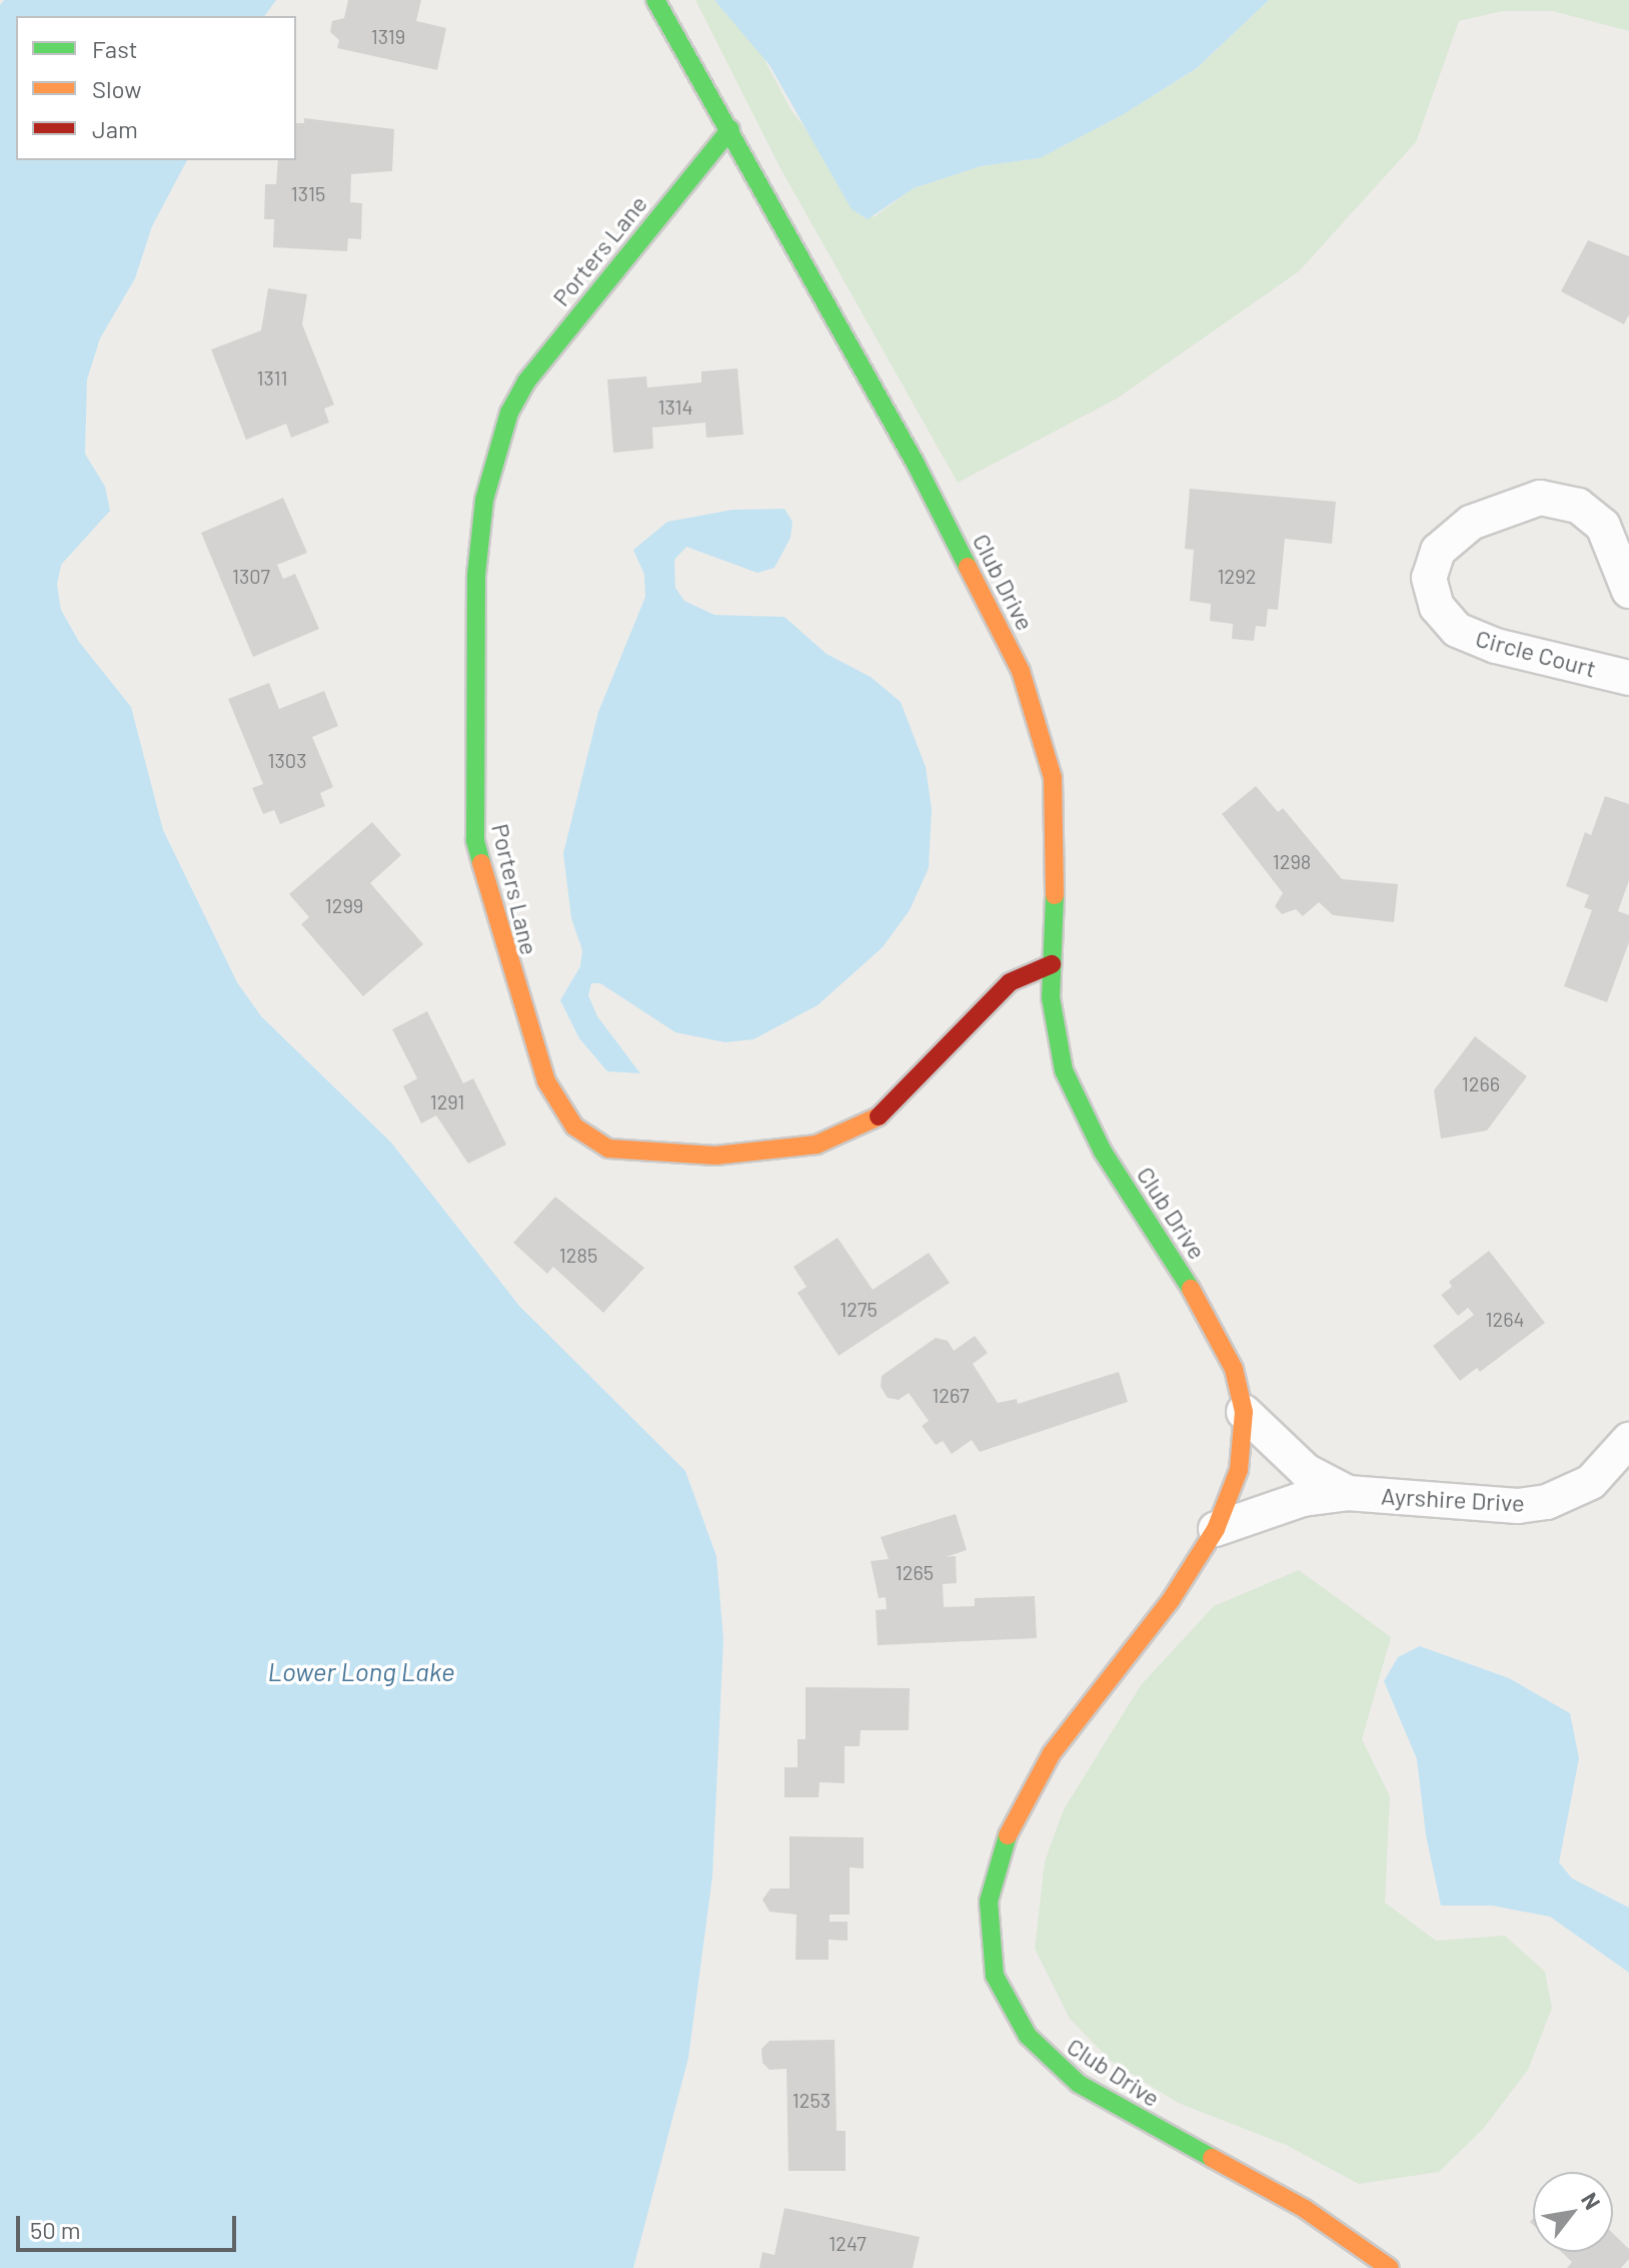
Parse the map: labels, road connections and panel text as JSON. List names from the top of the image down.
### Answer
{
  "streets": {
    "street": [
      "Porters Lane",
      "Club Drive",
      "Circle Court",
      "Ayrshire Drive"
    ]
  },
  "crossings": [
    ["Porters Lane", "Club Drive"],
    ["Club Drive", "Ayrshire Drive"]
  ],
  "water": ["Lower Long Lake"],
  "house_numbers": [
    "1319",
    "1315",
    "1311",
    "1314",
    "1307",
    "1292",
    "1303",
    "1298",
    "1299",
    "1266",
    "1291",
    "1285",
    "1275",
    "1264",
    "1267",
    "1265",
    "1253",
    "1247"
  ],
  "legend": ["Fast", "Slow", "Jam"],
  "scale_bar": "50 m",
  "north": "top right"
}
